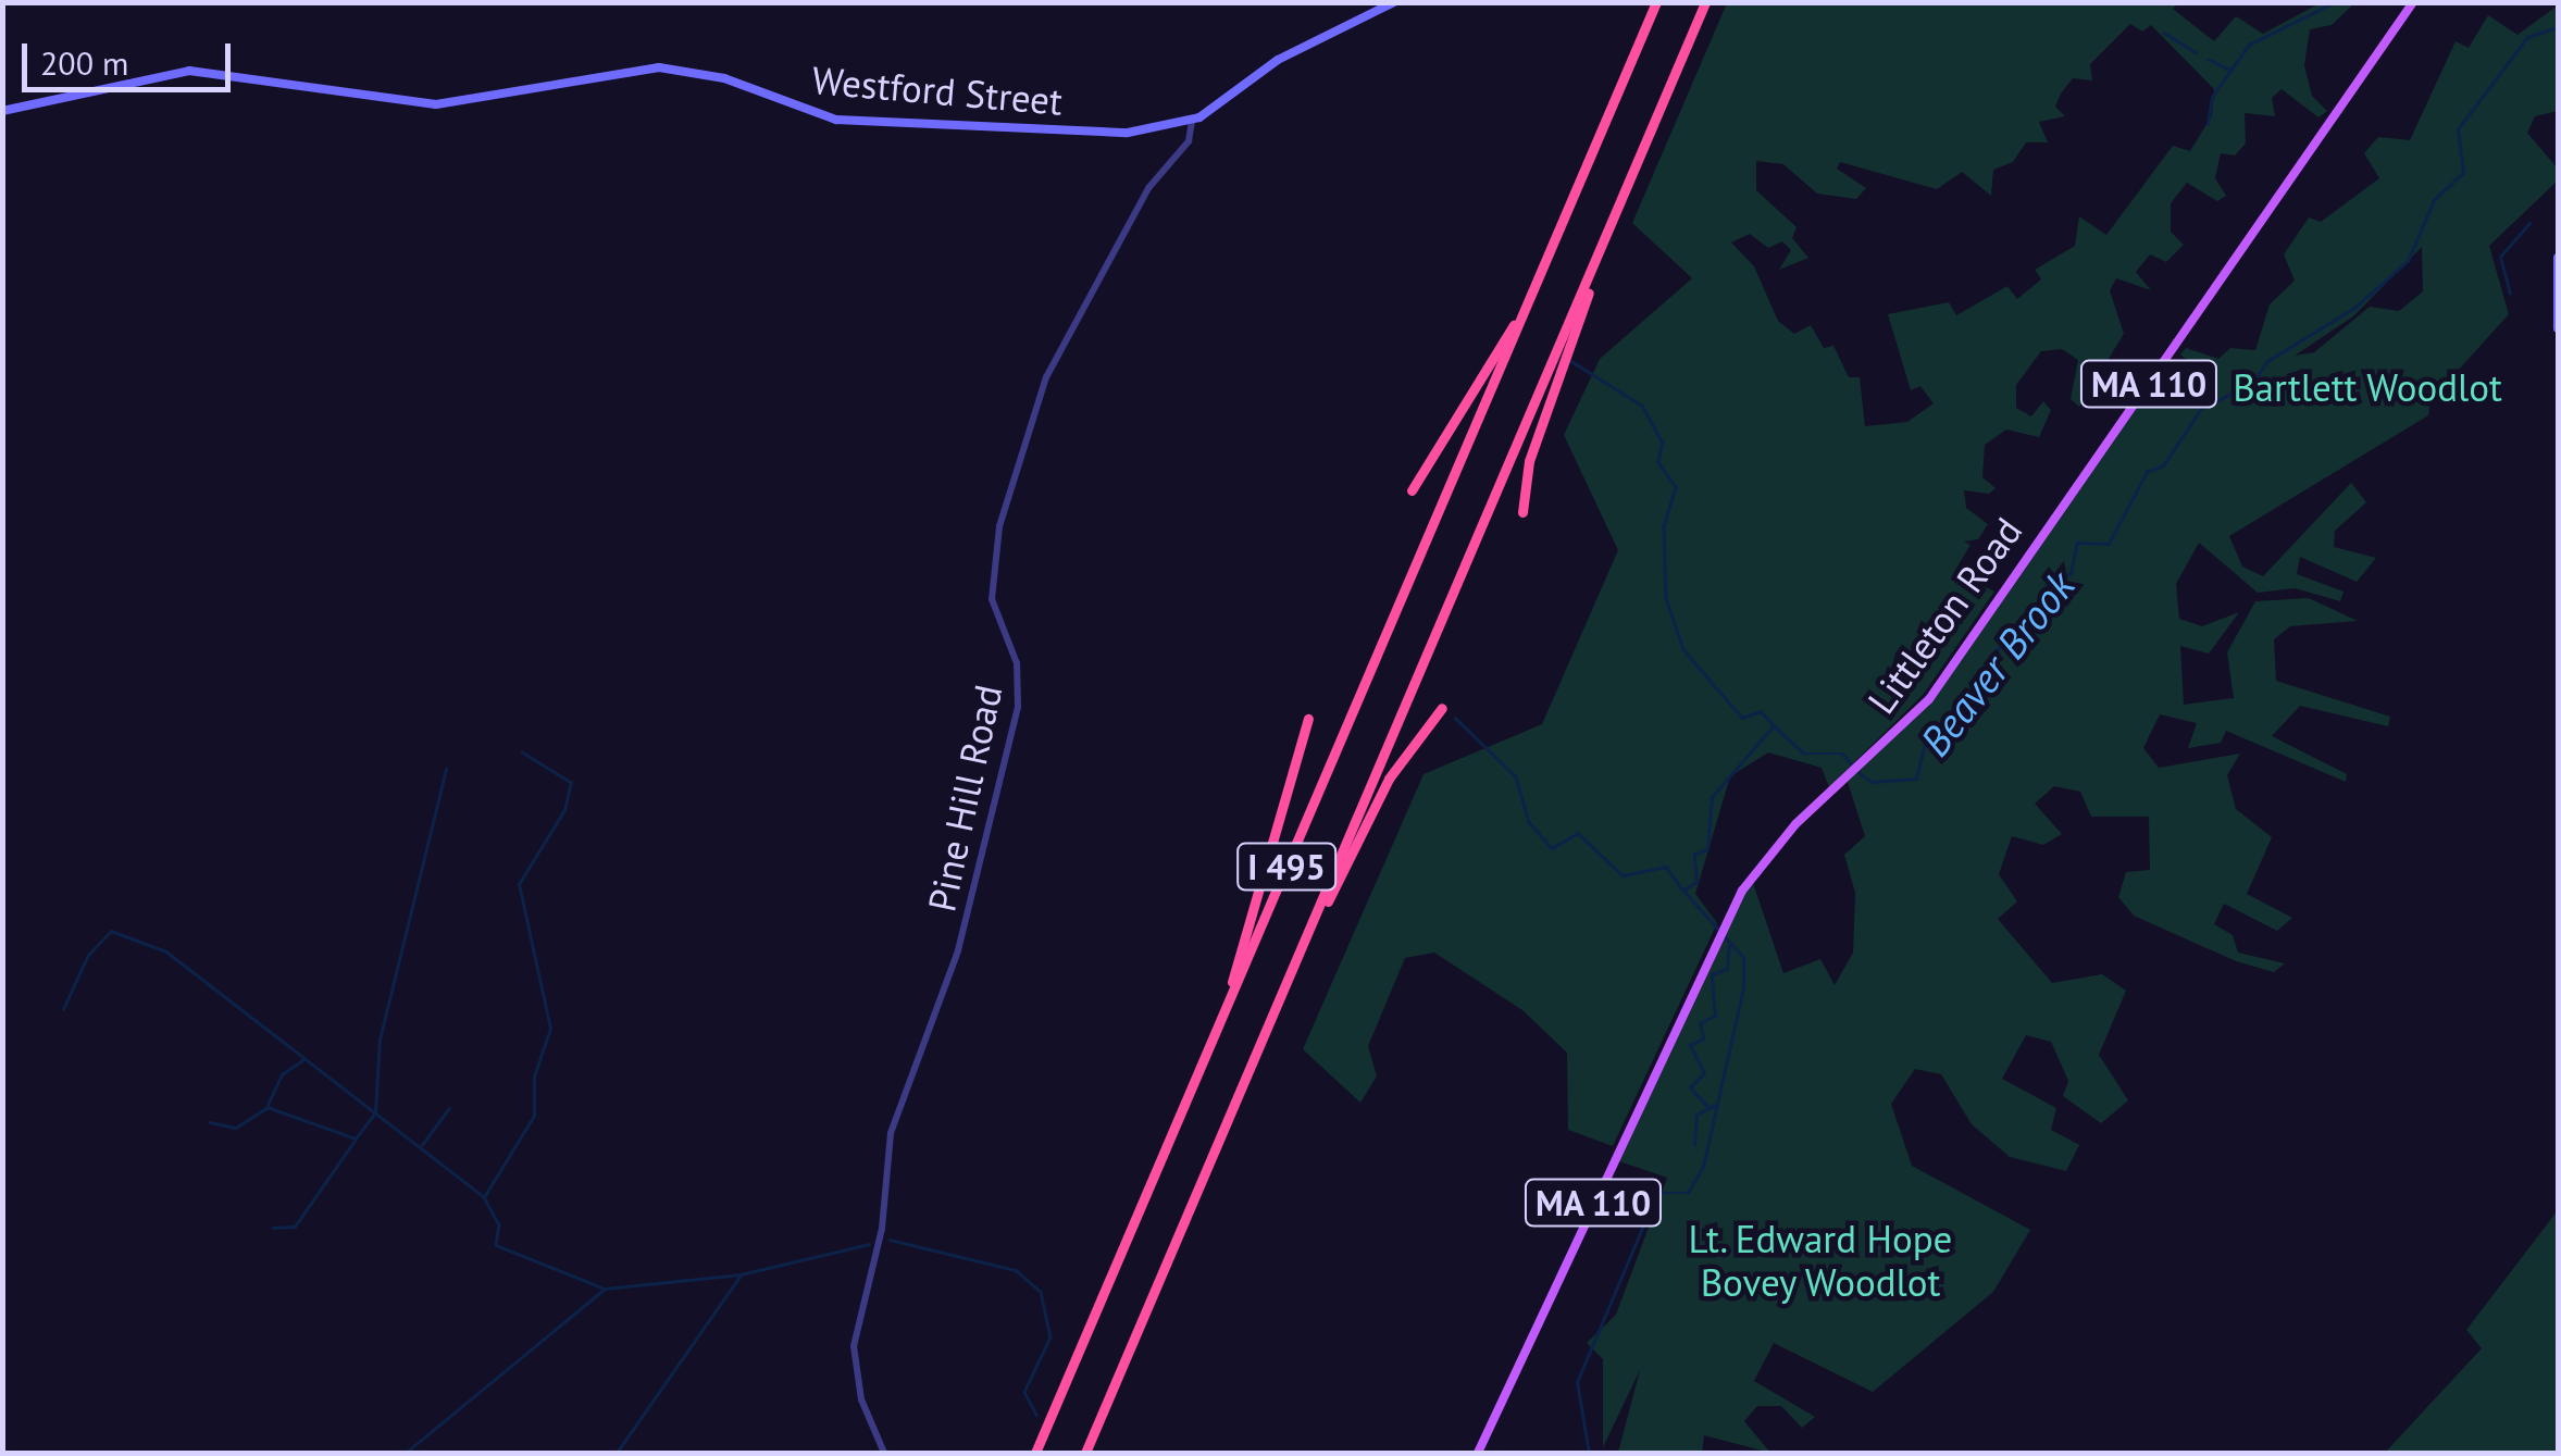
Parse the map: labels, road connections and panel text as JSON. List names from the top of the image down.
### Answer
{
  "streets": {
    "highway": ["I 495"],
    "main road": ["Westford Street", "MA 110", "Littleton Road"],
    "street": ["Pine Hill Road"]
  },
  "crossings": [
    ["Westford Street", "Pine Hill Road"]
  ],
  "water": ["Beaver Brook"],
  "parks": ["Bartlett Woodlot", "Lt. Edward Hope Bovey Woodlot"],
  "scale_bar": "200 m"
}
